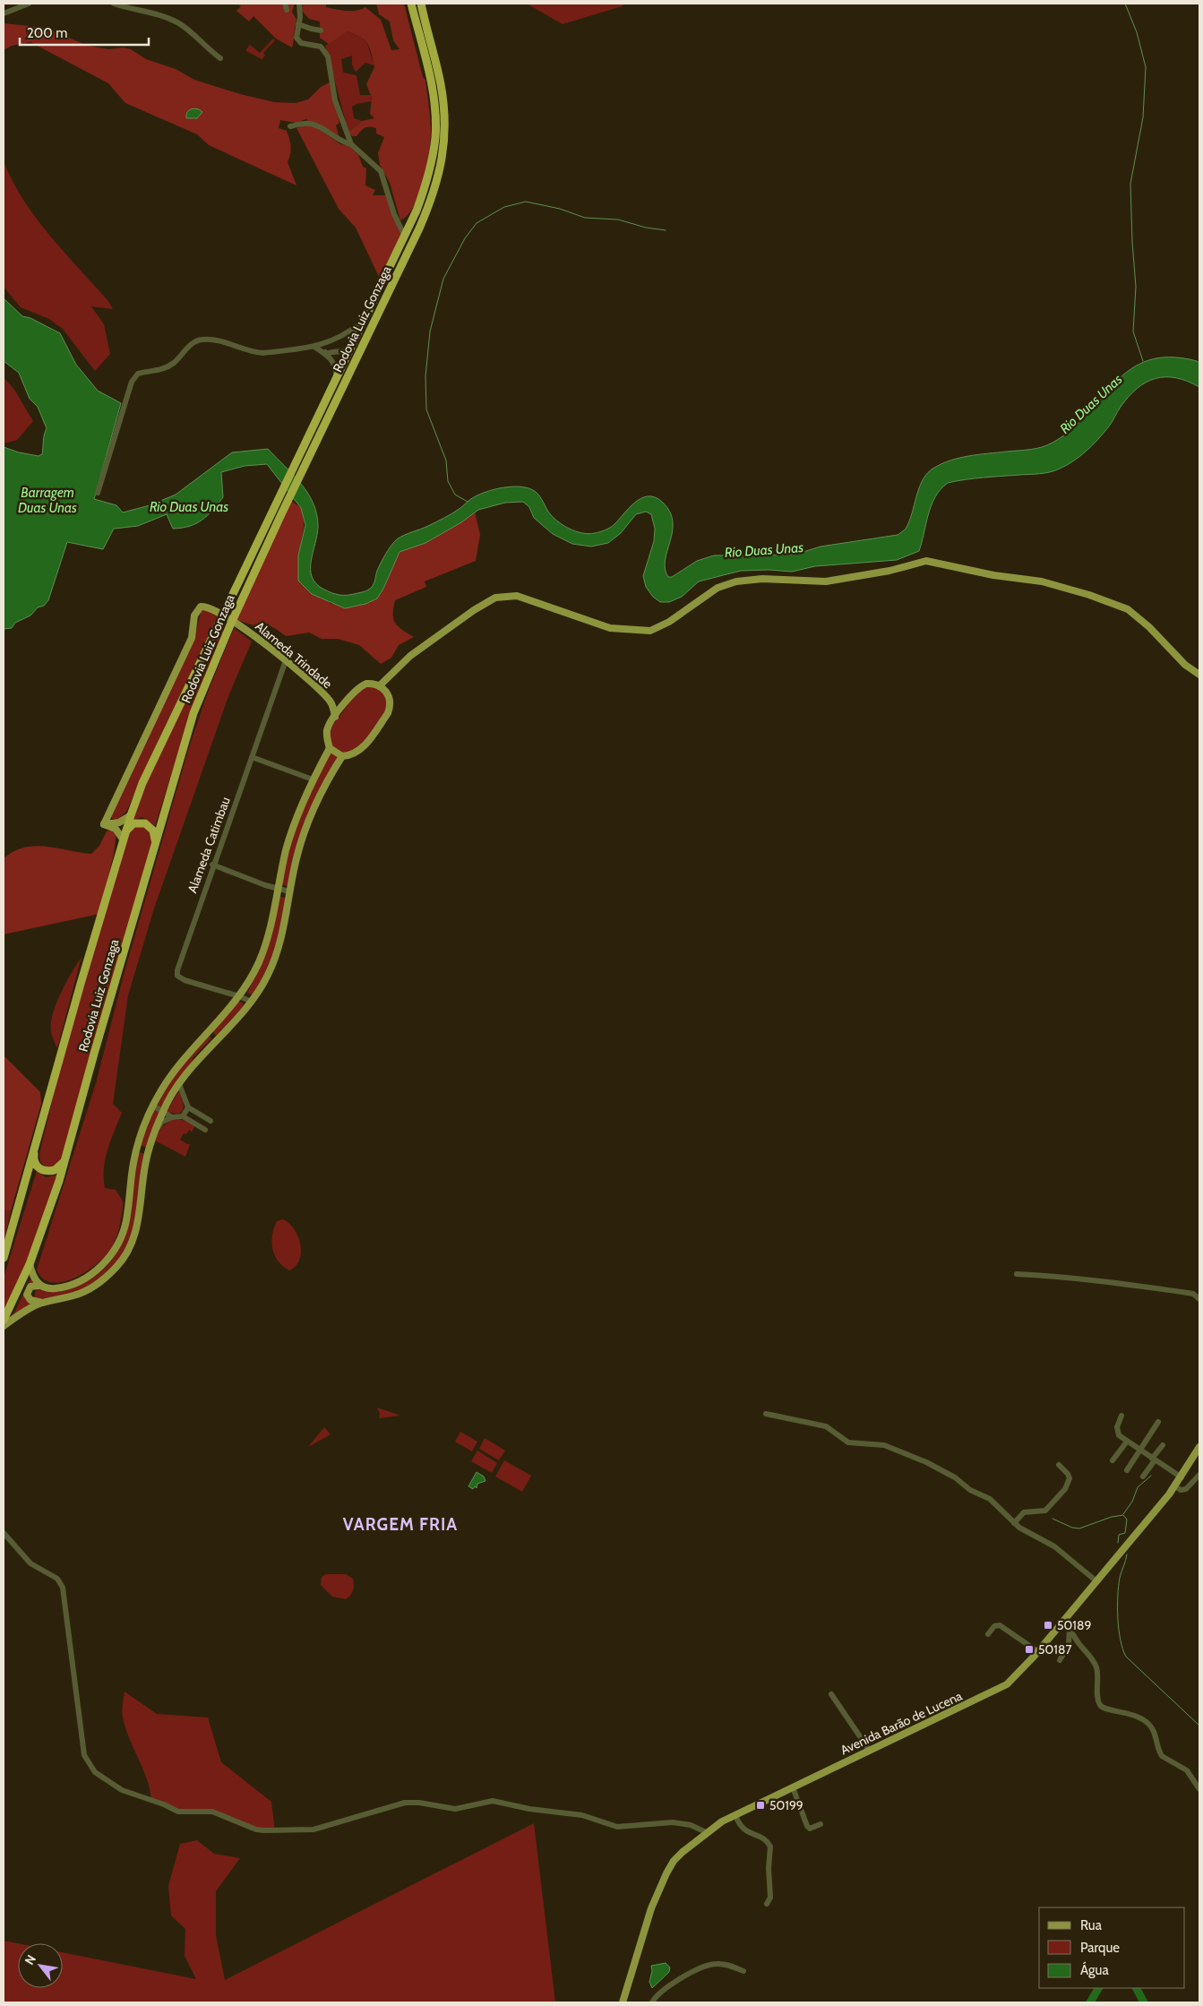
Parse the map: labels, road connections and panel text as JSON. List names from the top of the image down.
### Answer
{
  "streets": {
    "highway": ["Rodovia Luiz Gonzaga"],
    "main road": ["Alameda Trindade", "Avenida Barão de Lucena"],
    "street": ["Alameda Catimbau"]
  },
  "crossings": [
    ["Alameda Trindade", "Alameda Catimbau"]
  ],
  "districts": ["VARGEM FRIA"],
  "water": ["Rio Duas Unas", "Barragem Duas Unas"],
  "places": {
    "transit": ["50189", "50187", "50199"]
  },
  "legend": ["Rua", "Parque", "Água"],
  "scale_bar": "200 m",
  "north": "top left"
}
